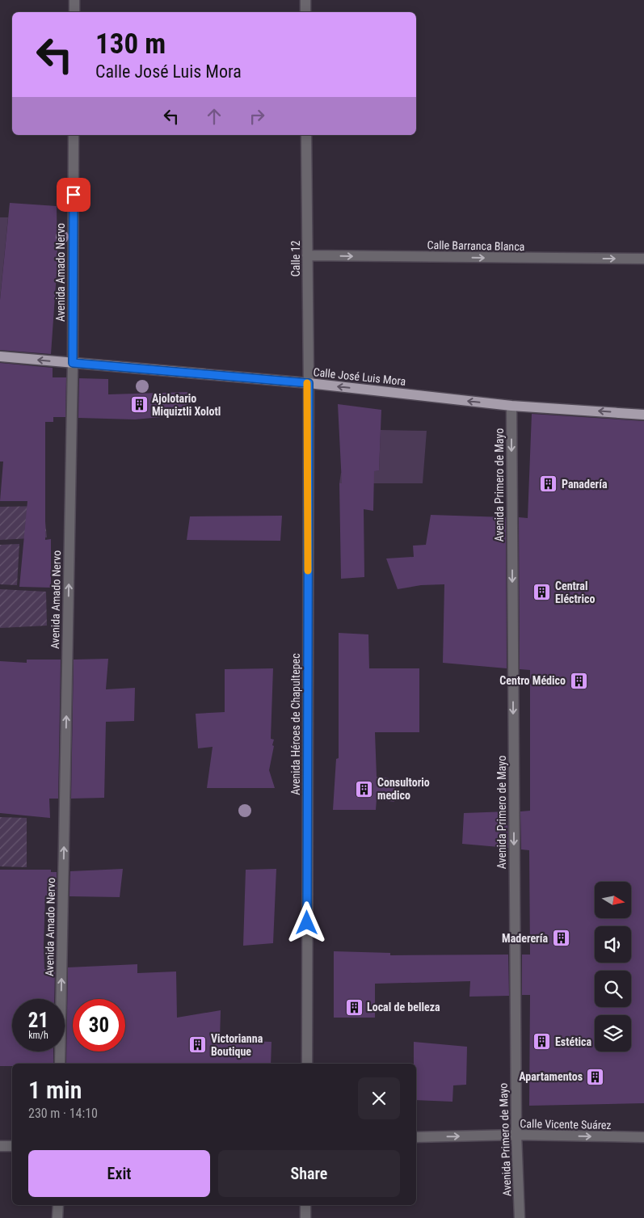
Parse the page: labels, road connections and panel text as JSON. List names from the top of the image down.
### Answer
{
  "streets": {
    "main road": ["Calle José Luis Mora"],
    "street": [
      "Calle Barranca Blanca",
      "Calle 12",
      "Avenida Amado Nervo",
      "Avenida Primero de Mayo",
      "Avenida Héroes de Chapultepec",
      "Calle Vicente Suárez"
    ]
  },
  "crossings": [
    ["Calle Barranca Blanca", "Calle 12"],
    ["Calle 12", "Calle José Luis Mora"],
    ["Calle 12", "Avenida Héroes de Chapultepec"],
    ["Avenida Amado Nervo", "Calle José Luis Mora"],
    ["Calle José Luis Mora", "Avenida Primero de Mayo"],
    ["Calle José Luis Mora", "Avenida Héroes de Chapultepec"],
    ["Avenida Primero de Mayo", "Calle Vicente Suárez"]
  ],
  "one_way": [
    "Calle Barranca Blanca",
    "Avenida Amado Nervo",
    "Calle José Luis Mora",
    "Avenida Primero de Mayo",
    "Calle Vicente Suárez"
  ],
  "places": {
    "building": [
      "Ajolotario Miquiztli Xolotl",
      "Panadería",
      "Central Eléctrico",
      "Centro Médico",
      "Consultorio medico",
      "Maderería",
      "Local de belleza",
      "Estética",
      "Victorianna Boutique",
      "Apartamentos"
    ]
  },
  "north": "right",
  "page": {
    "turn": ["130 m", "Calle José Luis Mora"],
    "speed": "21 km/h",
    "limit": "30",
    "heading": ["1 min", "230 m · 14:10"],
    "buttons": ["Exit", "Share"]
  }
}
